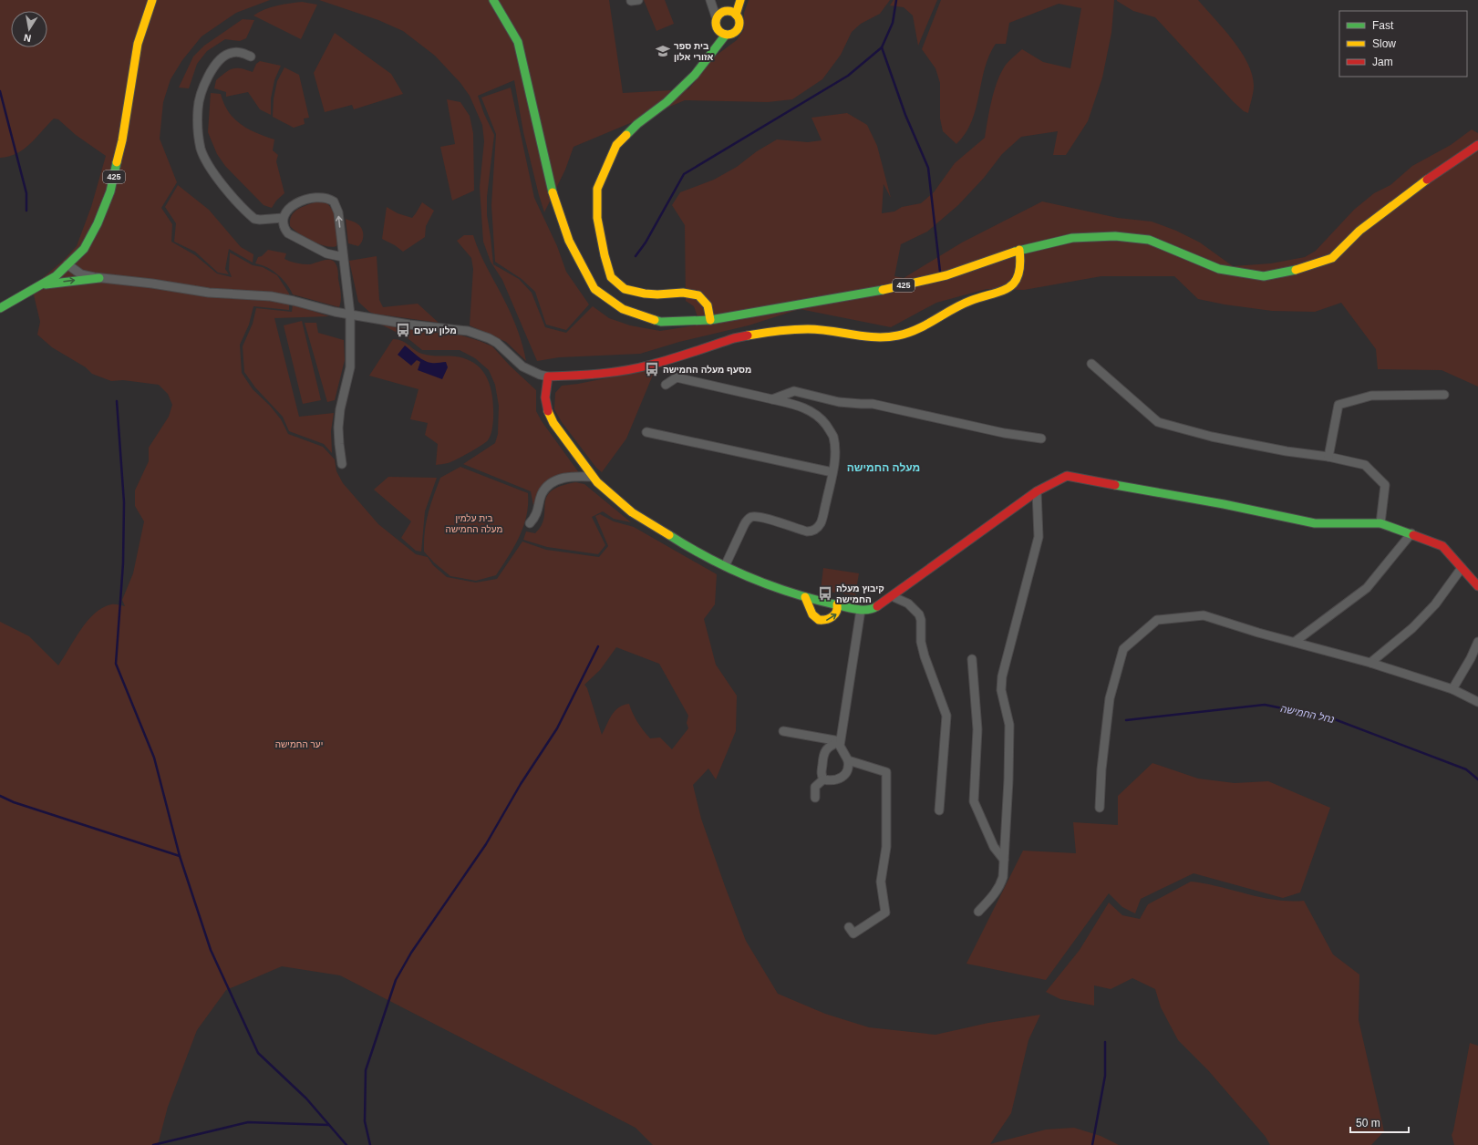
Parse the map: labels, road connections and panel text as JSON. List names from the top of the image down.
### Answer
{
  "streets": {
    "main road": ["425"]
  },
  "districts": ["מעלה החמישה"],
  "water": ["נחל החמישה"],
  "parks": ["בית עלמין מעלה החמישה", "יער החמישה"],
  "places": {
    "school or university": ["בית ספר אזורי אלון"],
    "bus stop": ["מלון יערים", "מסעף מעלה החמישה", "קיבוץ מעלה החמישה"]
  },
  "legend": ["Fast", "Slow", "Jam"],
  "scale_bar": "50 m",
  "north": "bottom"
}
